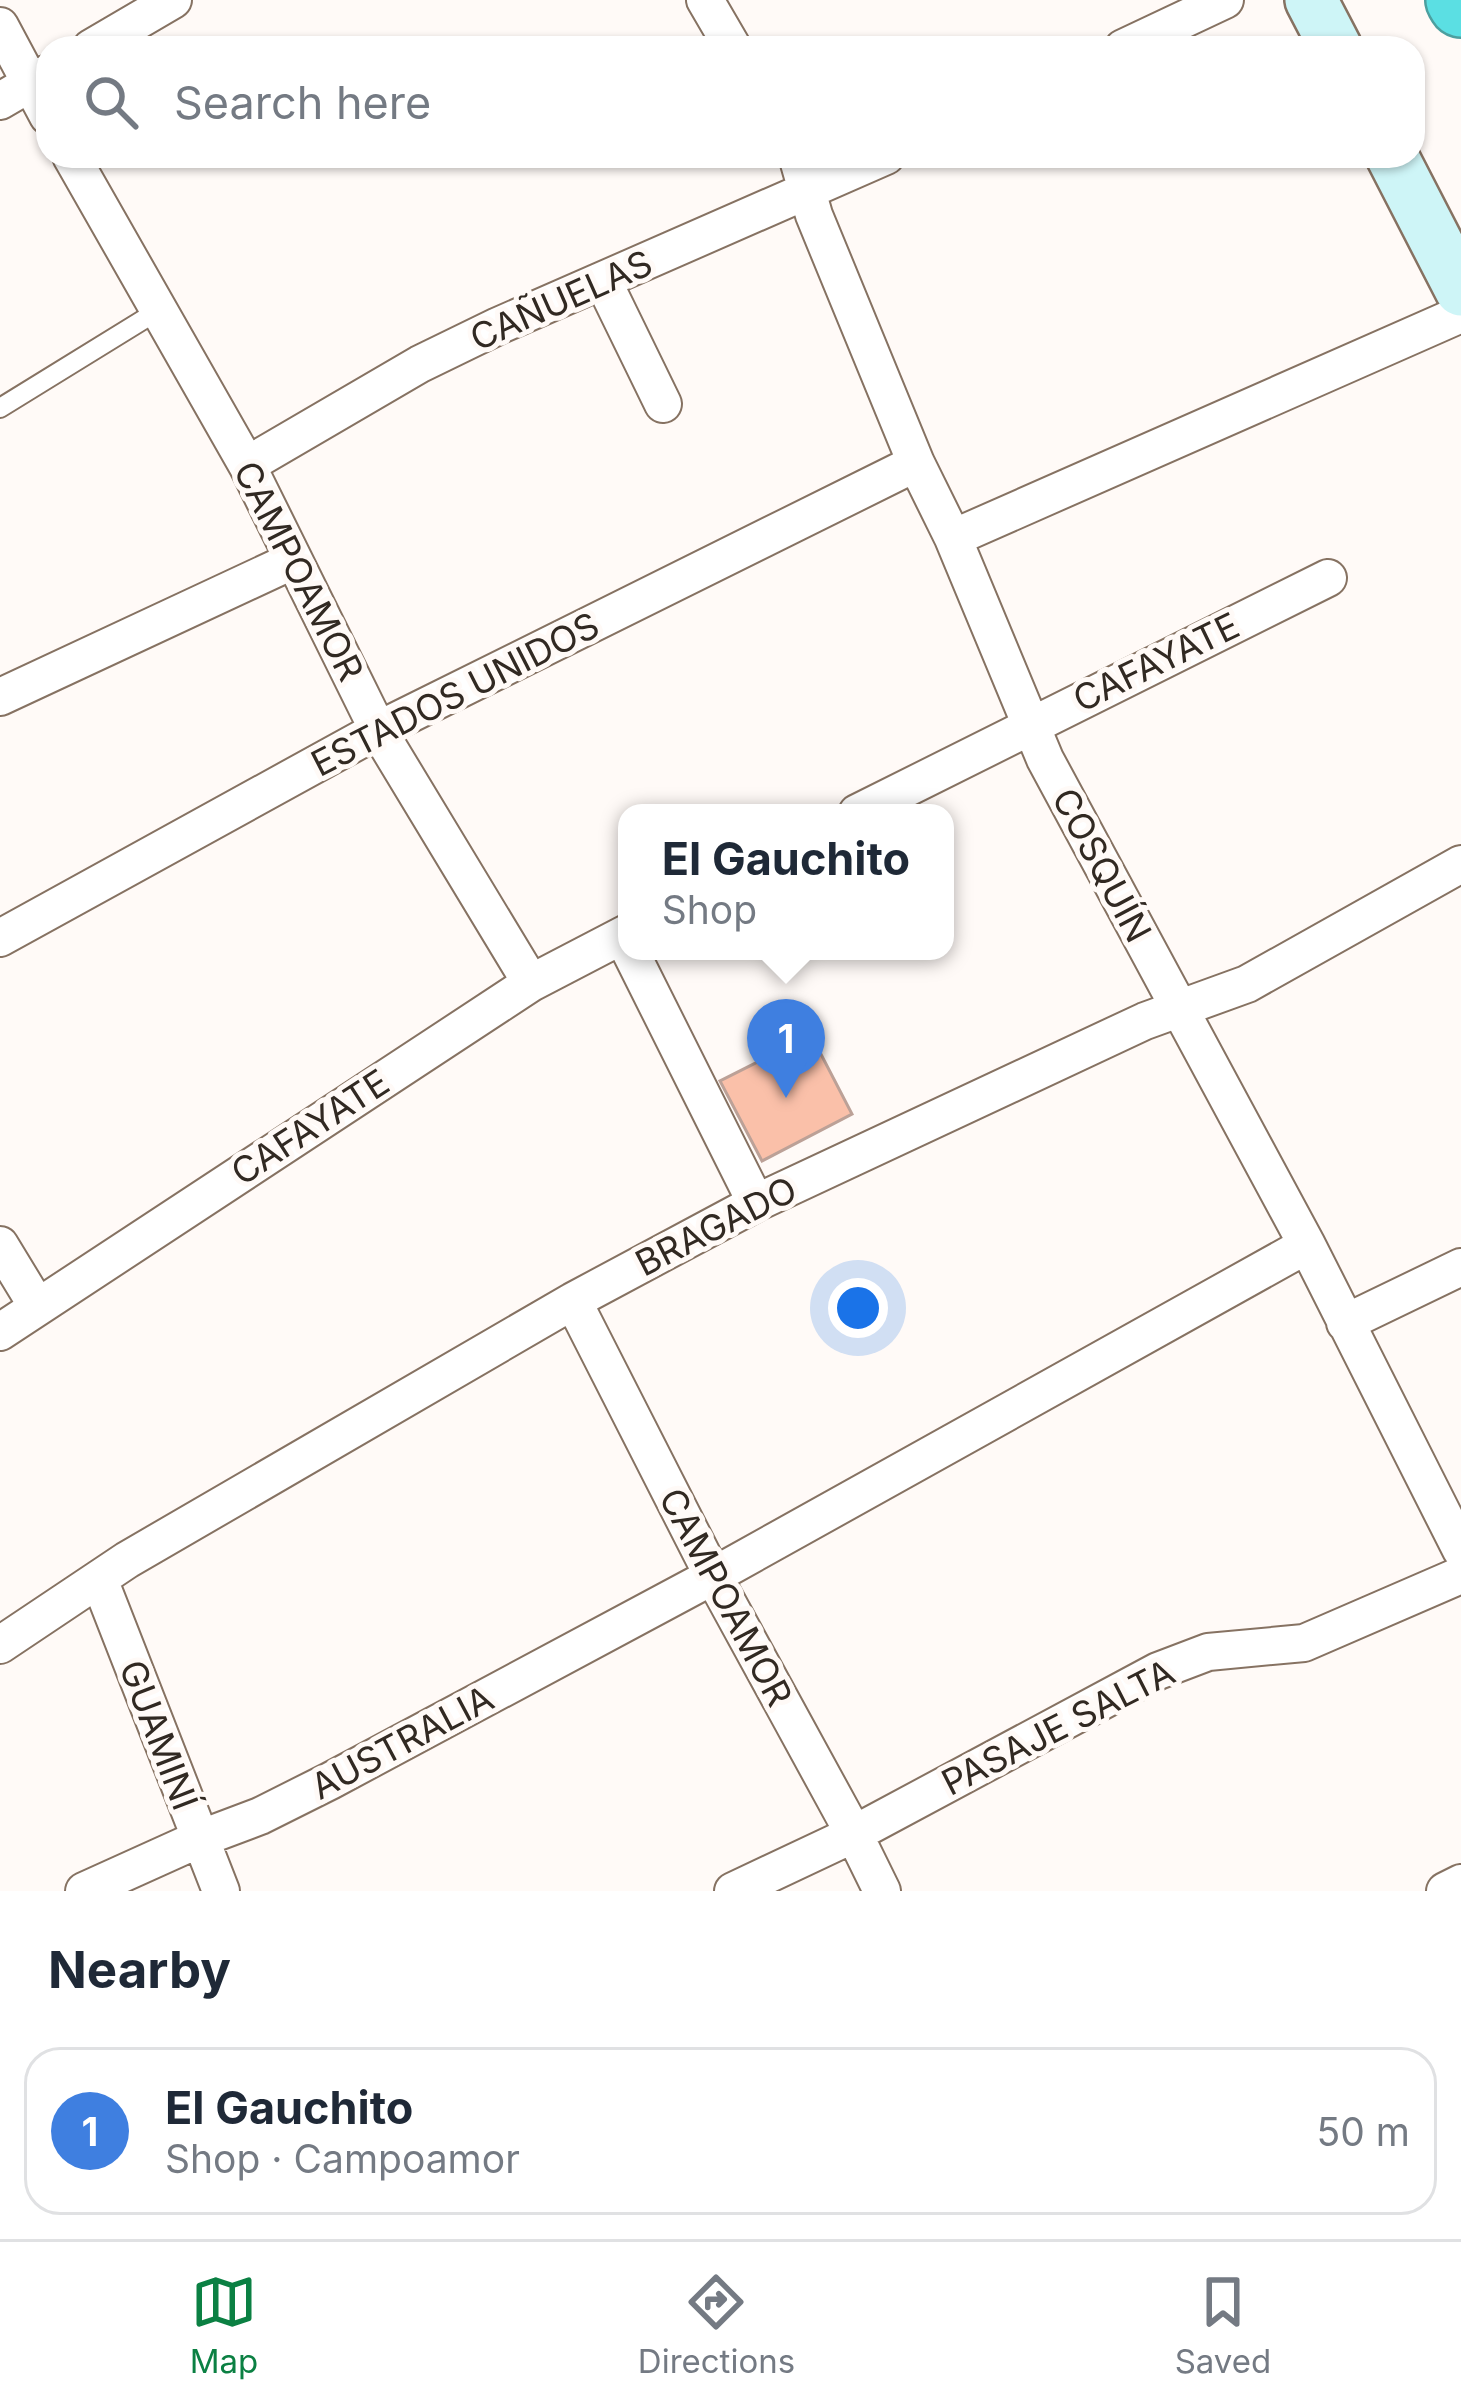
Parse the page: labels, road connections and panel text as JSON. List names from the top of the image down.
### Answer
{
  "streets": {
    "street": [
      "CAÑUELAS",
      "CAMPOAMOR",
      "CAFAYATE",
      "ESTADOS UNIDOS",
      "COSQUÍN",
      "BRAGADO",
      "PASAJE SALTA",
      "GUAMINÍ",
      "AUSTRALIA"
    ]
  },
  "crossings": [
    ["CAÑUELAS", "CAMPOAMOR"],
    ["CAÑUELAS", "COSQUÍN"],
    ["CAMPOAMOR", "CAFAYATE"],
    ["CAMPOAMOR", "ESTADOS UNIDOS"],
    ["CAMPOAMOR", "BRAGADO"],
    ["CAMPOAMOR", "PASAJE SALTA"],
    ["CAMPOAMOR", "AUSTRALIA"],
    ["CAFAYATE", "COSQUÍN"],
    ["ESTADOS UNIDOS", "COSQUÍN"],
    ["COSQUÍN", "BRAGADO"],
    ["COSQUÍN", "AUSTRALIA"],
    ["BRAGADO", "GUAMINÍ"],
    ["GUAMINÍ", "AUSTRALIA"]
  ],
  "page": {
    "search": "Search here",
    "popup": ["El Gauchito", "Shop"],
    "pins": "1",
    "heading": "Nearby",
    "list": [
      {
        "mark": "1",
        "name": "El Gauchito",
        "note": "Shop · Campoamor",
        "value": "50 m"
      }
    ],
    "nav": ["Map", "Directions", "Saved"]
  }
}
